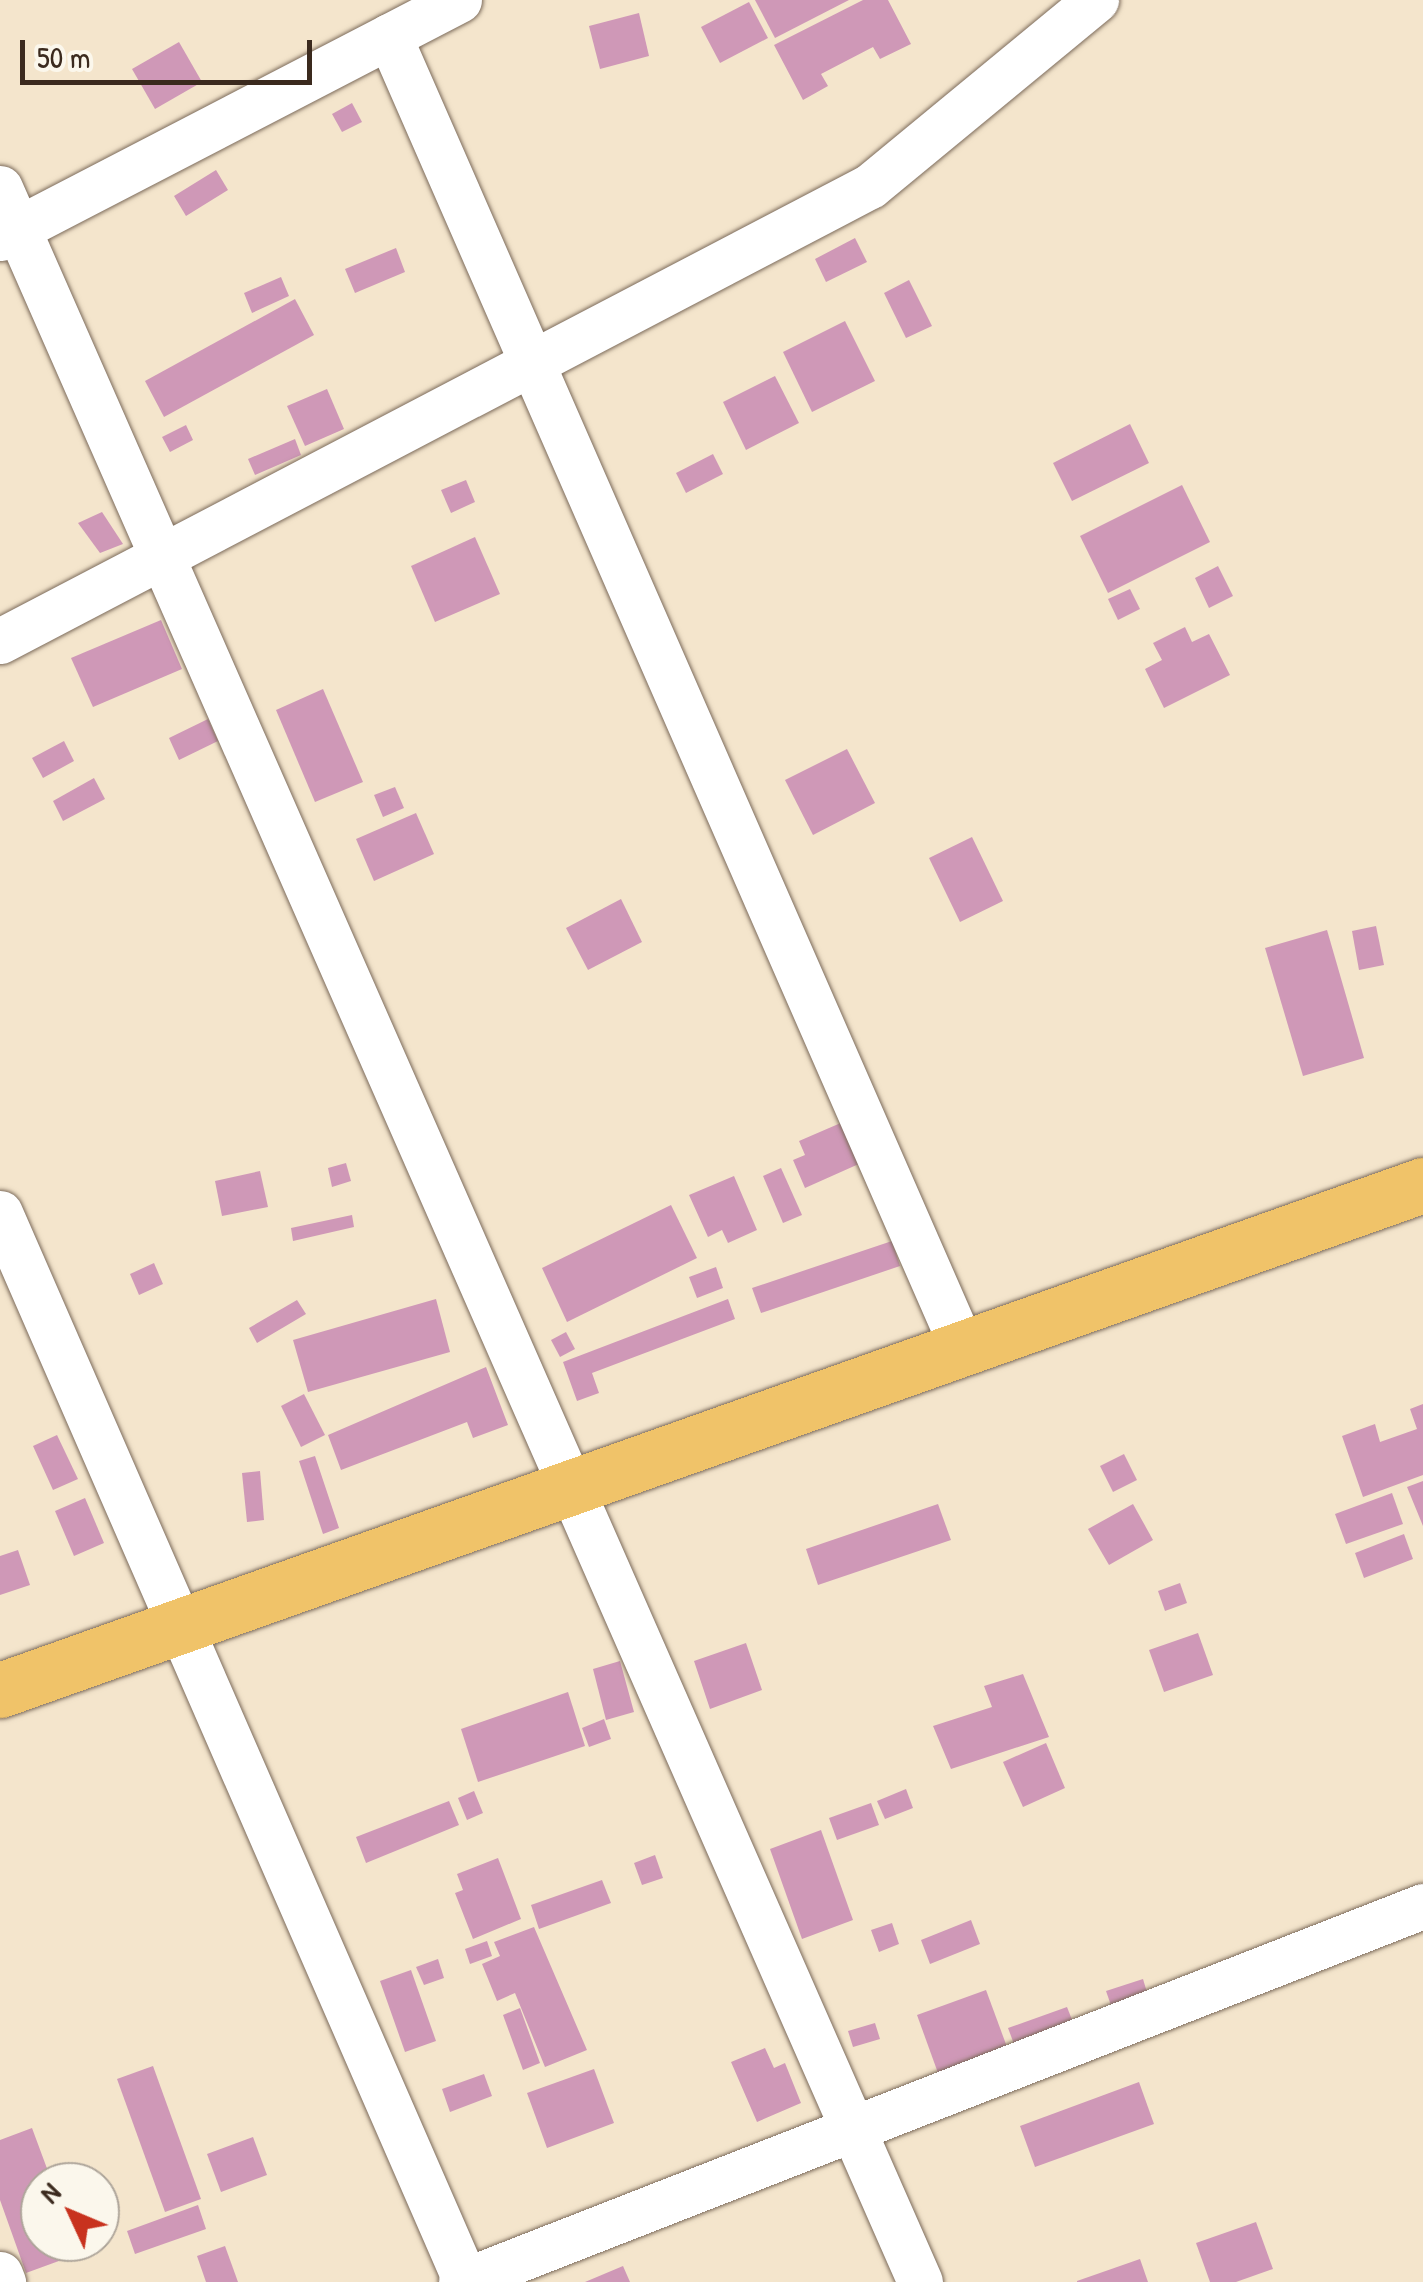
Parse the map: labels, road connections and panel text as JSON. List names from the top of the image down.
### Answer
{
  "scale_bar": "50 m",
  "north": "top left"
}
